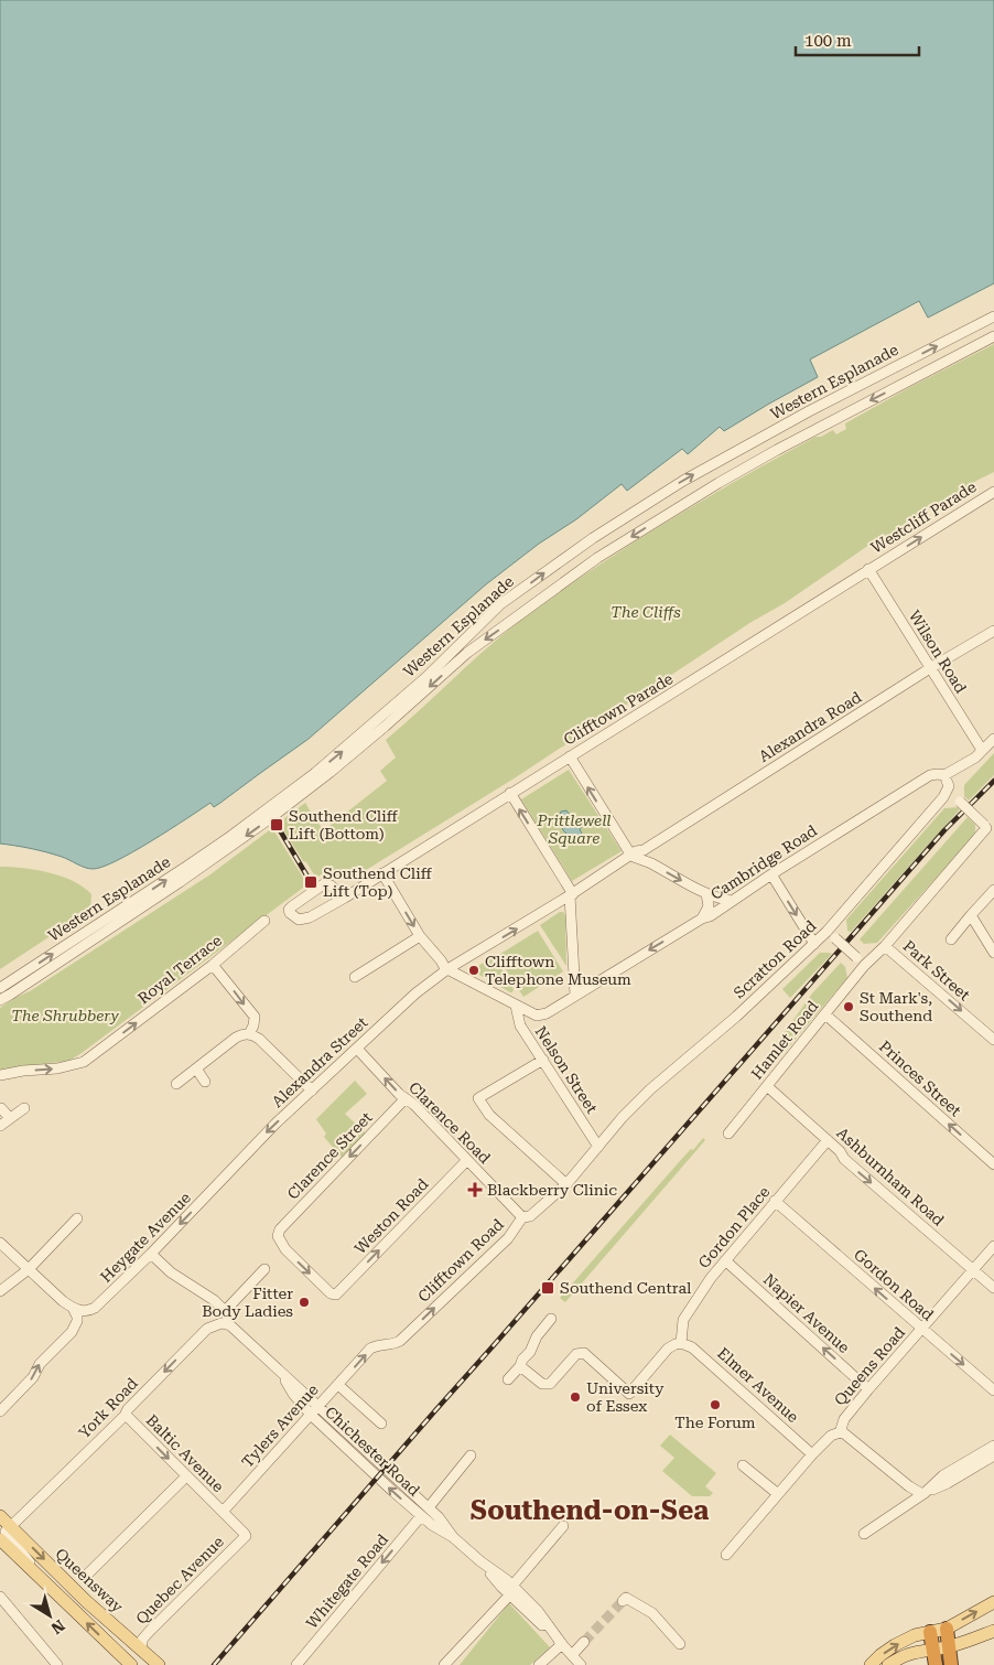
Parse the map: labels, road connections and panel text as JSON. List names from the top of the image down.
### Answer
{
  "streets": {
    "main road": ["Queensway"],
    "street": [
      "Western Esplanade",
      "Westcliff Parade",
      "Wilson Road",
      "Clifftown Parade",
      "Alexandra Road",
      "Cambridge Road",
      "Scratton Road",
      "Royal Terrace",
      "Park Street",
      "Hamlet Road",
      "Alexandra Street",
      "Nelson Street",
      "Princes Street",
      "Clarence Road",
      "Clarence Street",
      "Ashburnham Road",
      "Weston Road",
      "Gordon Place",
      "Heygate Avenue",
      "Clifftown Road",
      "Gordon Road",
      "Napier Avenue",
      "Queens Road",
      "Elmer Avenue",
      "York Road",
      "Tylers Avenue",
      "Chichester Road",
      "Baltic Avenue",
      "Quebec Avenue",
      "Whitegate Road"
    ]
  },
  "crossings": [
    ["Westcliff Parade", "Wilson Road"],
    ["Westcliff Parade", "Clifftown Parade"],
    ["Wilson Road", "Clifftown Parade"],
    ["Wilson Road", "Alexandra Road"],
    ["Wilson Road", "Cambridge Road"],
    ["Alexandra Road", "Alexandra Street"],
    ["Cambridge Road", "Nelson Street"],
    ["Scratton Road", "Nelson Street"],
    ["Scratton Road", "Clifftown Road"],
    ["Park Street", "Hamlet Road"],
    ["Hamlet Road", "Princes Street"],
    ["Hamlet Road", "Ashburnham Road"],
    ["Alexandra Street", "Clarence Road"],
    ["Alexandra Street", "Heygate Avenue"],
    ["Nelson Street", "Clifftown Road"],
    ["Clarence Road", "Clarence Street"],
    ["Clarence Road", "Weston Road"],
    ["Clarence Road", "Clifftown Road"],
    ["Clarence Street", "Weston Road"],
    ["Ashburnham Road", "Gordon Place"],
    ["Ashburnham Road", "Queens Road"],
    ["Gordon Place", "Gordon Road"],
    ["Gordon Place", "Napier Avenue"],
    ["Gordon Place", "Elmer Avenue"],
    ["Heygate Avenue", "Chichester Road"],
    ["Clifftown Road", "Tylers Avenue"],
    ["Gordon Road", "Queens Road"],
    ["Napier Avenue", "Queens Road"],
    ["Queens Road", "Elmer Avenue"],
    ["York Road", "Chichester Road"],
    ["York Road", "Baltic Avenue"],
    ["York Road", "Queensway"],
    ["Tylers Avenue", "Chichester Road"],
    ["Tylers Avenue", "Baltic Avenue"],
    ["Tylers Avenue", "Quebec Avenue"],
    ["Chichester Road", "Whitegate Road"],
    ["Baltic Avenue", "Quebec Avenue"],
    ["Queensway", "Quebec Avenue"]
  ],
  "one_way": [
    "Westcliff Parade",
    "Alexandra Street",
    "Princes Street",
    "Ashburnham Road",
    "Weston Road",
    "Heygate Avenue",
    "Clifftown Road",
    "Napier Avenue",
    "York Road",
    "Baltic Avenue",
    "Whitegate Road"
  ],
  "districts": ["Southend-on-Sea"],
  "parks": ["The Cliffs", "Prittlewell Square", "The Shrubbery"],
  "places": {
    "transit": ["Southend Cliff Lift (Bottom)", "Southend Cliff Lift (Top)", "Southend Central"],
    "other": [
      "Clifftown Telephone Museum",
      "St Mark's, Southend",
      "Fitter Body Ladies",
      "University of Essex",
      "The Forum"
    ],
    "health": ["Blackberry Clinic"]
  },
  "scale_bar": "100 m",
  "north": "bottom right"
}
